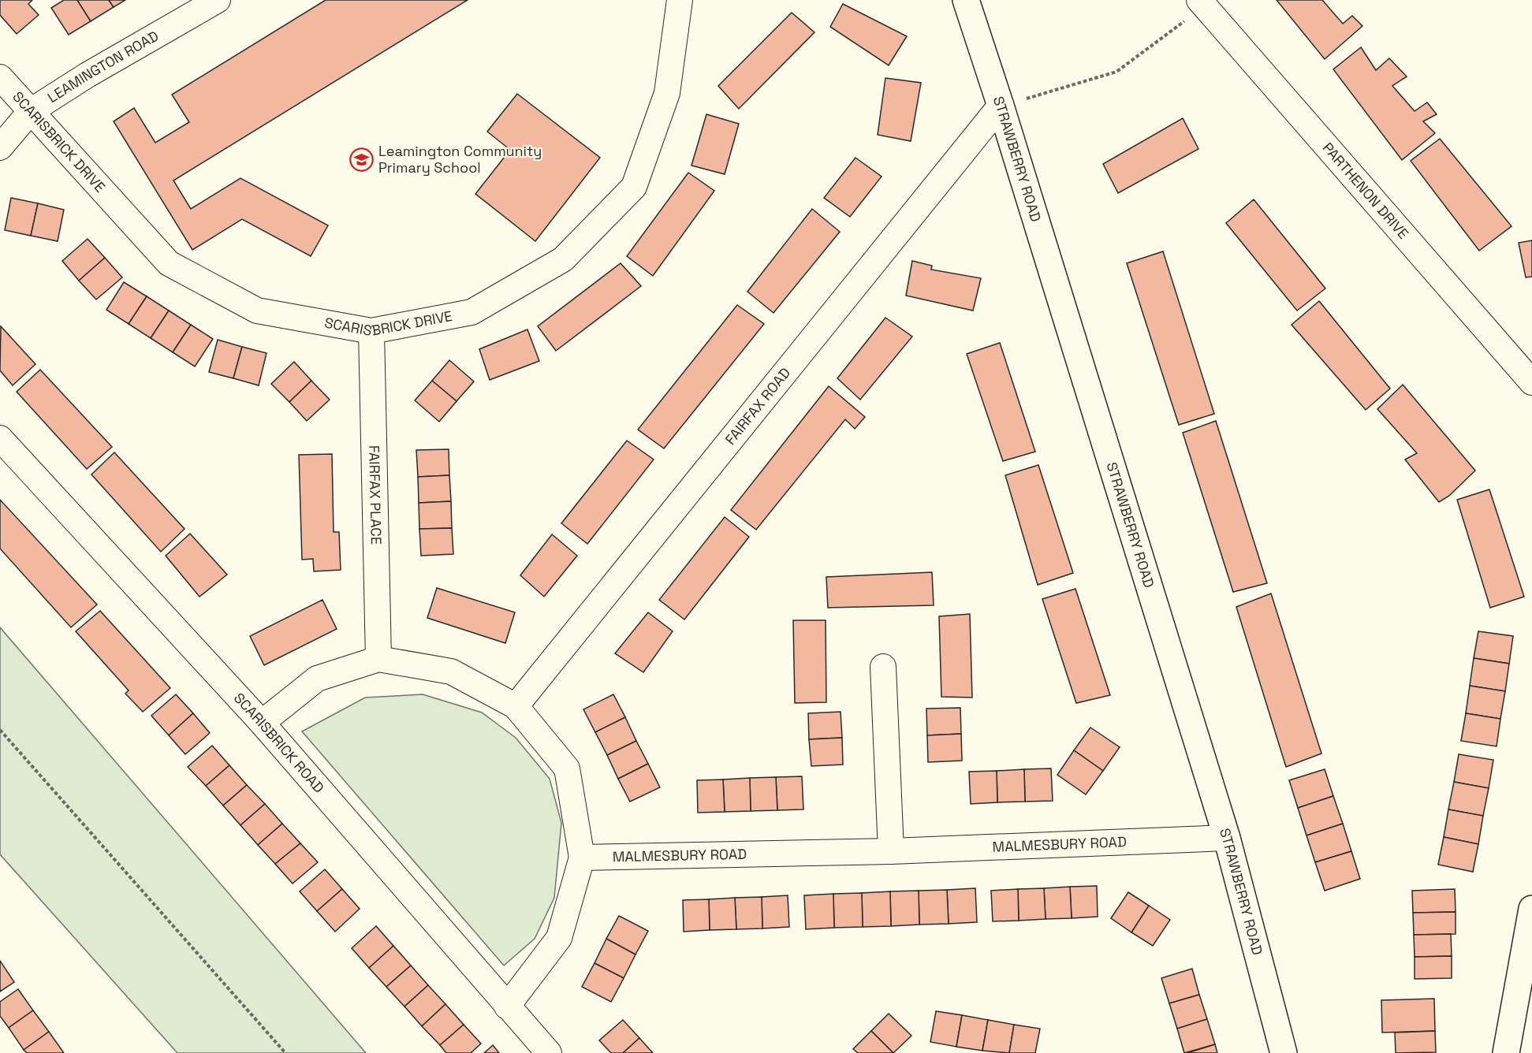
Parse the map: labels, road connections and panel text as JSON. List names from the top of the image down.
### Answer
{
  "streets": {
    "main road": ["STRAWBERRY ROAD"],
    "street": [
      "LEAMINGTON ROAD",
      "SCARISBRICK DRIVE",
      "PARTHENON DRIVE",
      "FAIRFAX ROAD",
      "FAIRFAX PLACE",
      "SCARISBRICK ROAD",
      "MALMESBURY ROAD"
    ]
  },
  "crossings": [
    ["LEAMINGTON ROAD", "SCARISBRICK DRIVE"],
    ["SCARISBRICK DRIVE", "FAIRFAX PLACE"],
    ["STRAWBERRY ROAD", "FAIRFAX ROAD"],
    ["STRAWBERRY ROAD", "MALMESBURY ROAD"]
  ],
  "places": {
    "school or university": ["Leamington Community Primary School"]
  }
}
